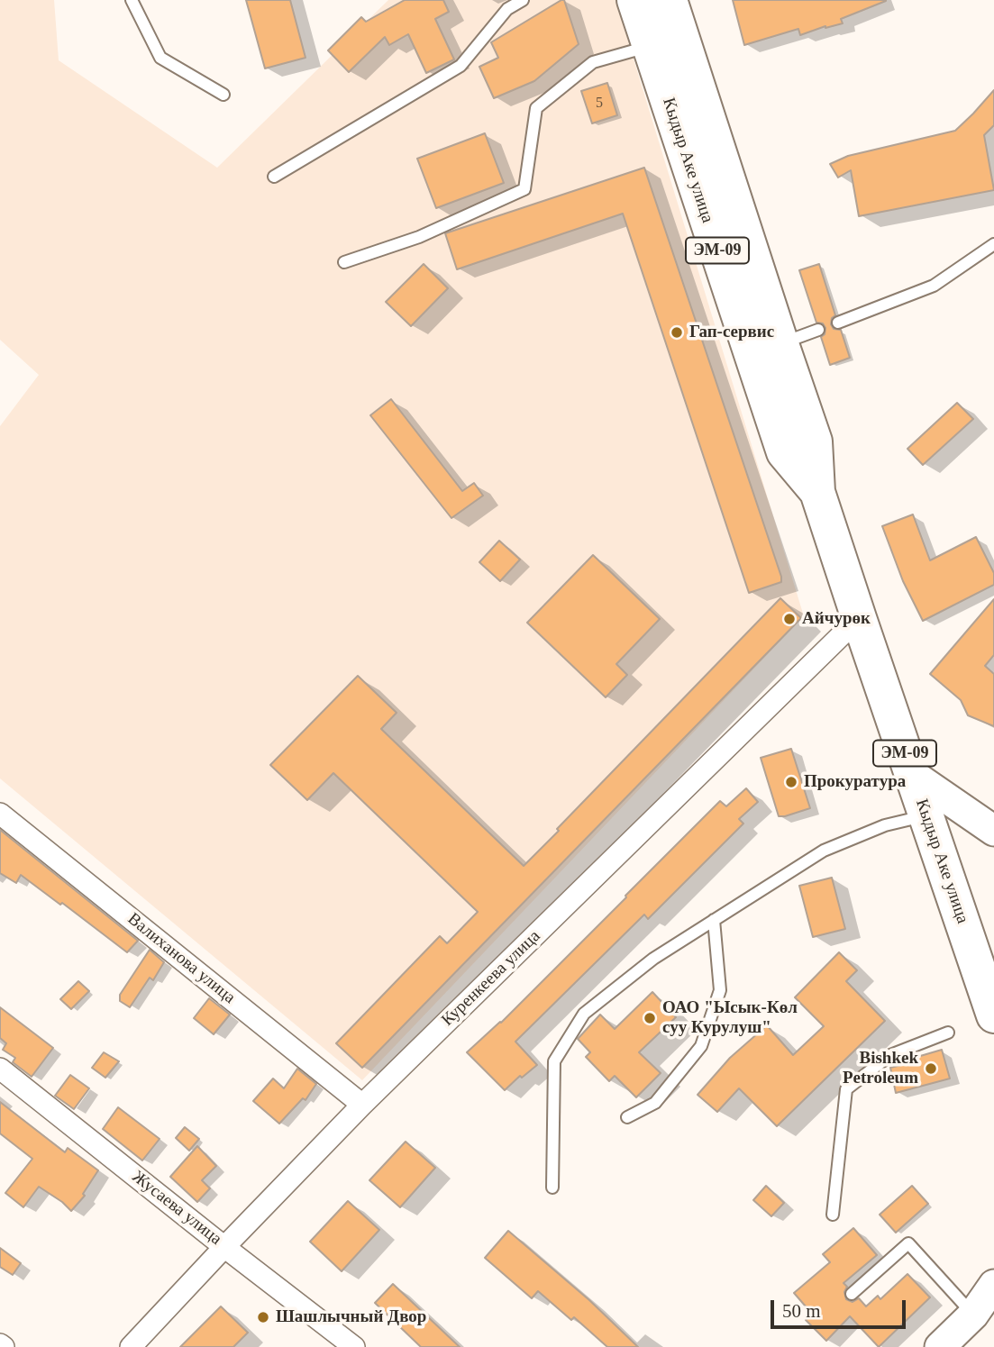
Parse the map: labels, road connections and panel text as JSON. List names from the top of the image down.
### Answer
{
  "streets": {
    "highway": ["Кыдыр Аке улица", "ЭМ-09"],
    "street": ["Валиханова улица", "Куренкеева улица", "Жусаева улица"]
  },
  "crossings": [
    ["Кыдыр Аке улица", "Куренкеева улица"],
    ["Валиханова улица", "Куренкеева улица"],
    ["Куренкеева улица", "Жусаева улица"]
  ],
  "places": [
    "Гап-сервис",
    "Айчурөк",
    "Прокуратура",
    "ОАО \"Ысык-Көл суу Курулуш\"",
    "Bishkek Petroleum",
    "Шашлычный Двор"
  ],
  "house_numbers": ["5"],
  "scale_bar": "50 m"
}
